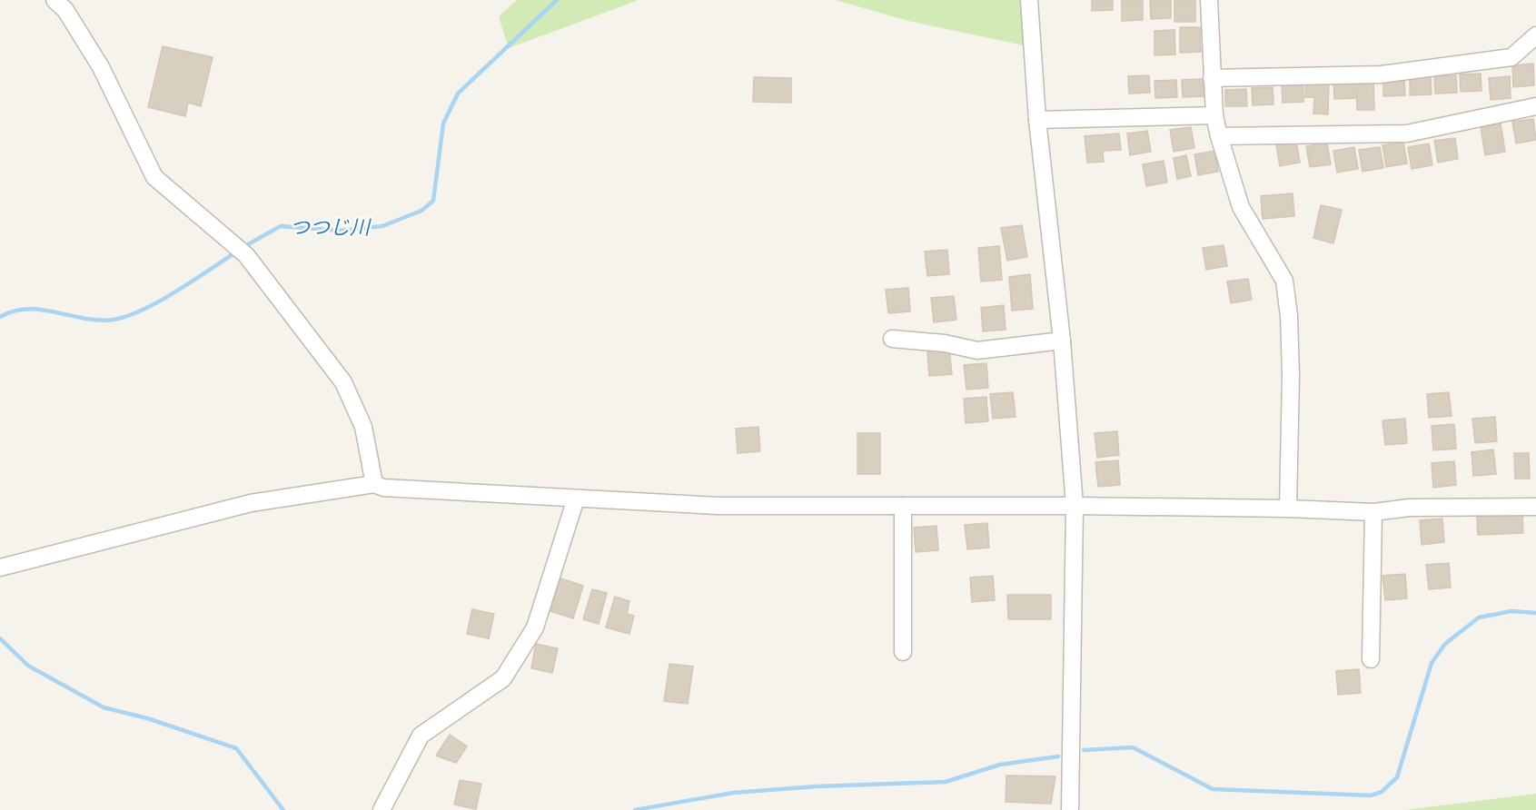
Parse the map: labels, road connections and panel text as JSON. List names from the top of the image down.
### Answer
{
  "water": ["つつじ川"]
}
